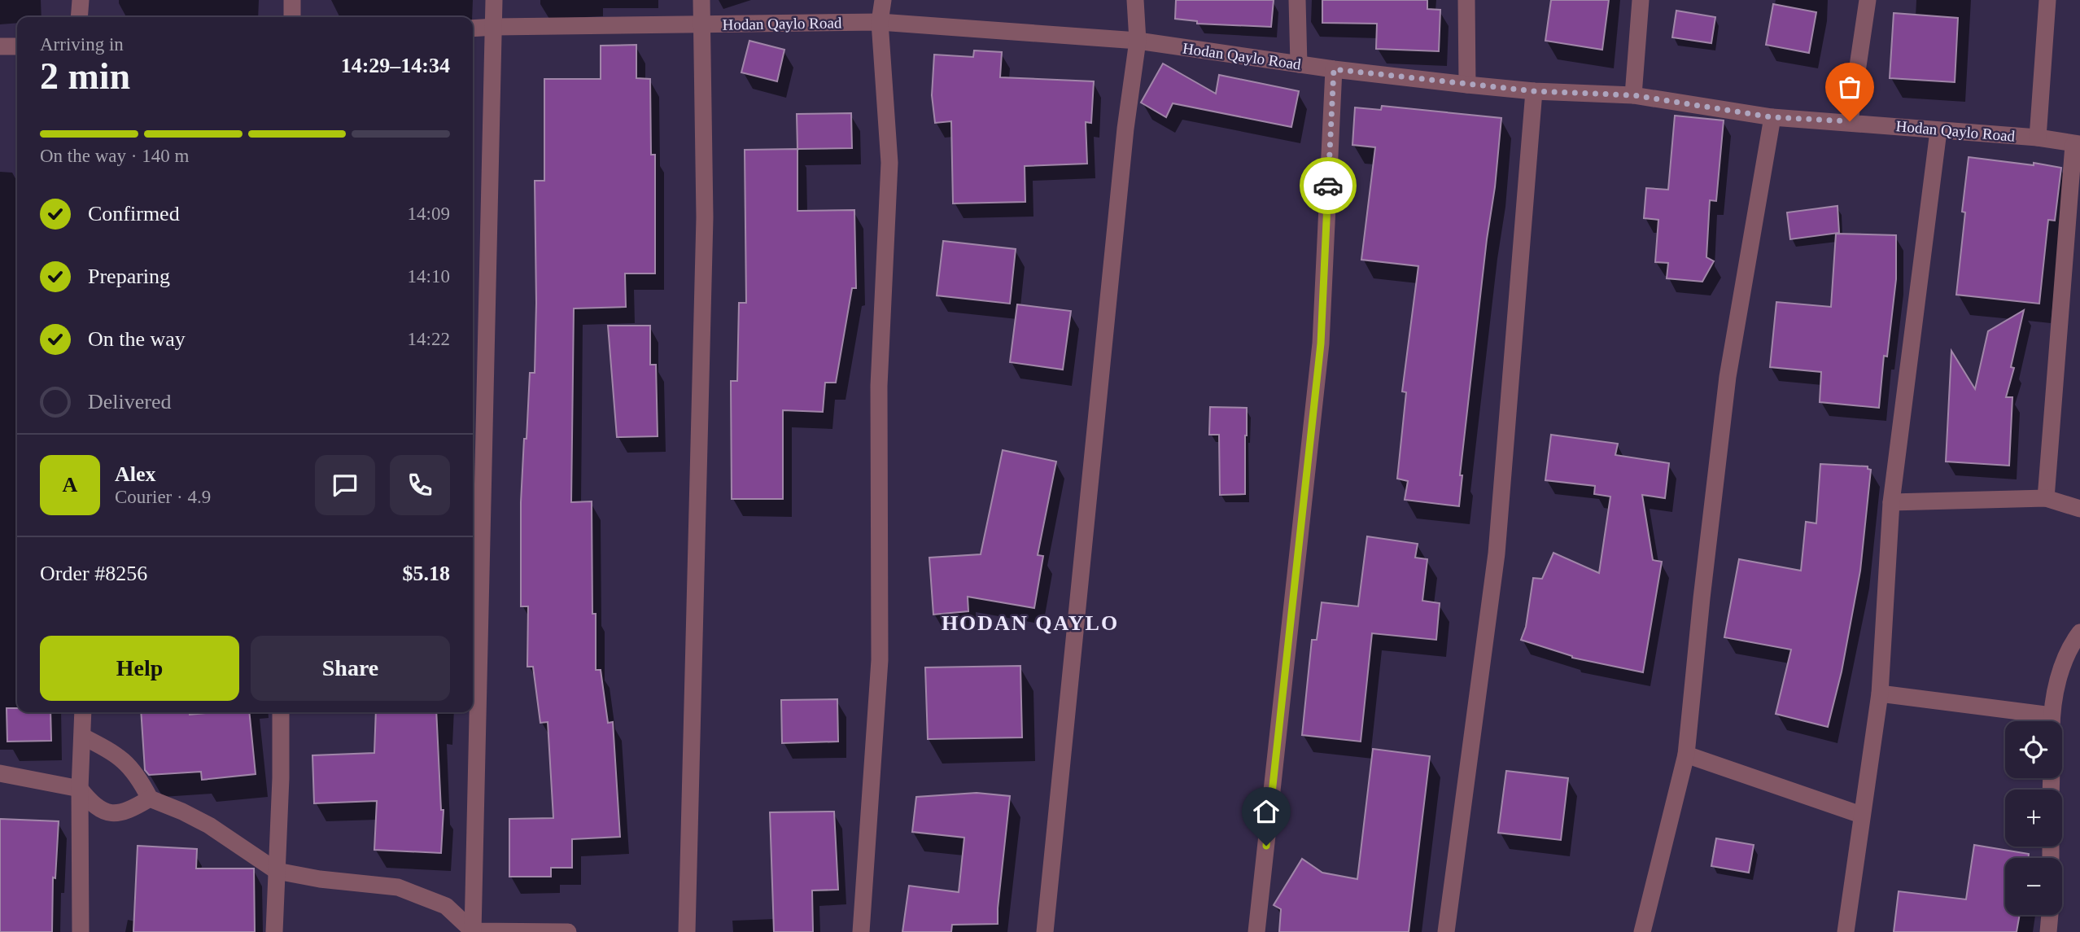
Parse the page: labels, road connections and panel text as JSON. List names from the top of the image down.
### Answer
{
  "streets": {
    "street": ["Hodan Qaylo Road"]
  },
  "districts": ["HODAN QAYLO"],
  "page": {
    "heading": ["2 min", "Arriving in", "14:29–14:34"],
    "panel": [
      "Alex",
      "Courier · 4.9",
      "Order #8256",
      "$5.18"
    ],
    "bar": "On the way · 140 m",
    "list": [
      ["Confirmed", "14:09"],
      ["Preparing", "14:10"],
      ["On the way", "14:22"],
      "Delivered"
    ],
    "round": "A",
    "buttons": ["Help", "Share"],
    "map_buttons": ["+", "−"]
  }
}
